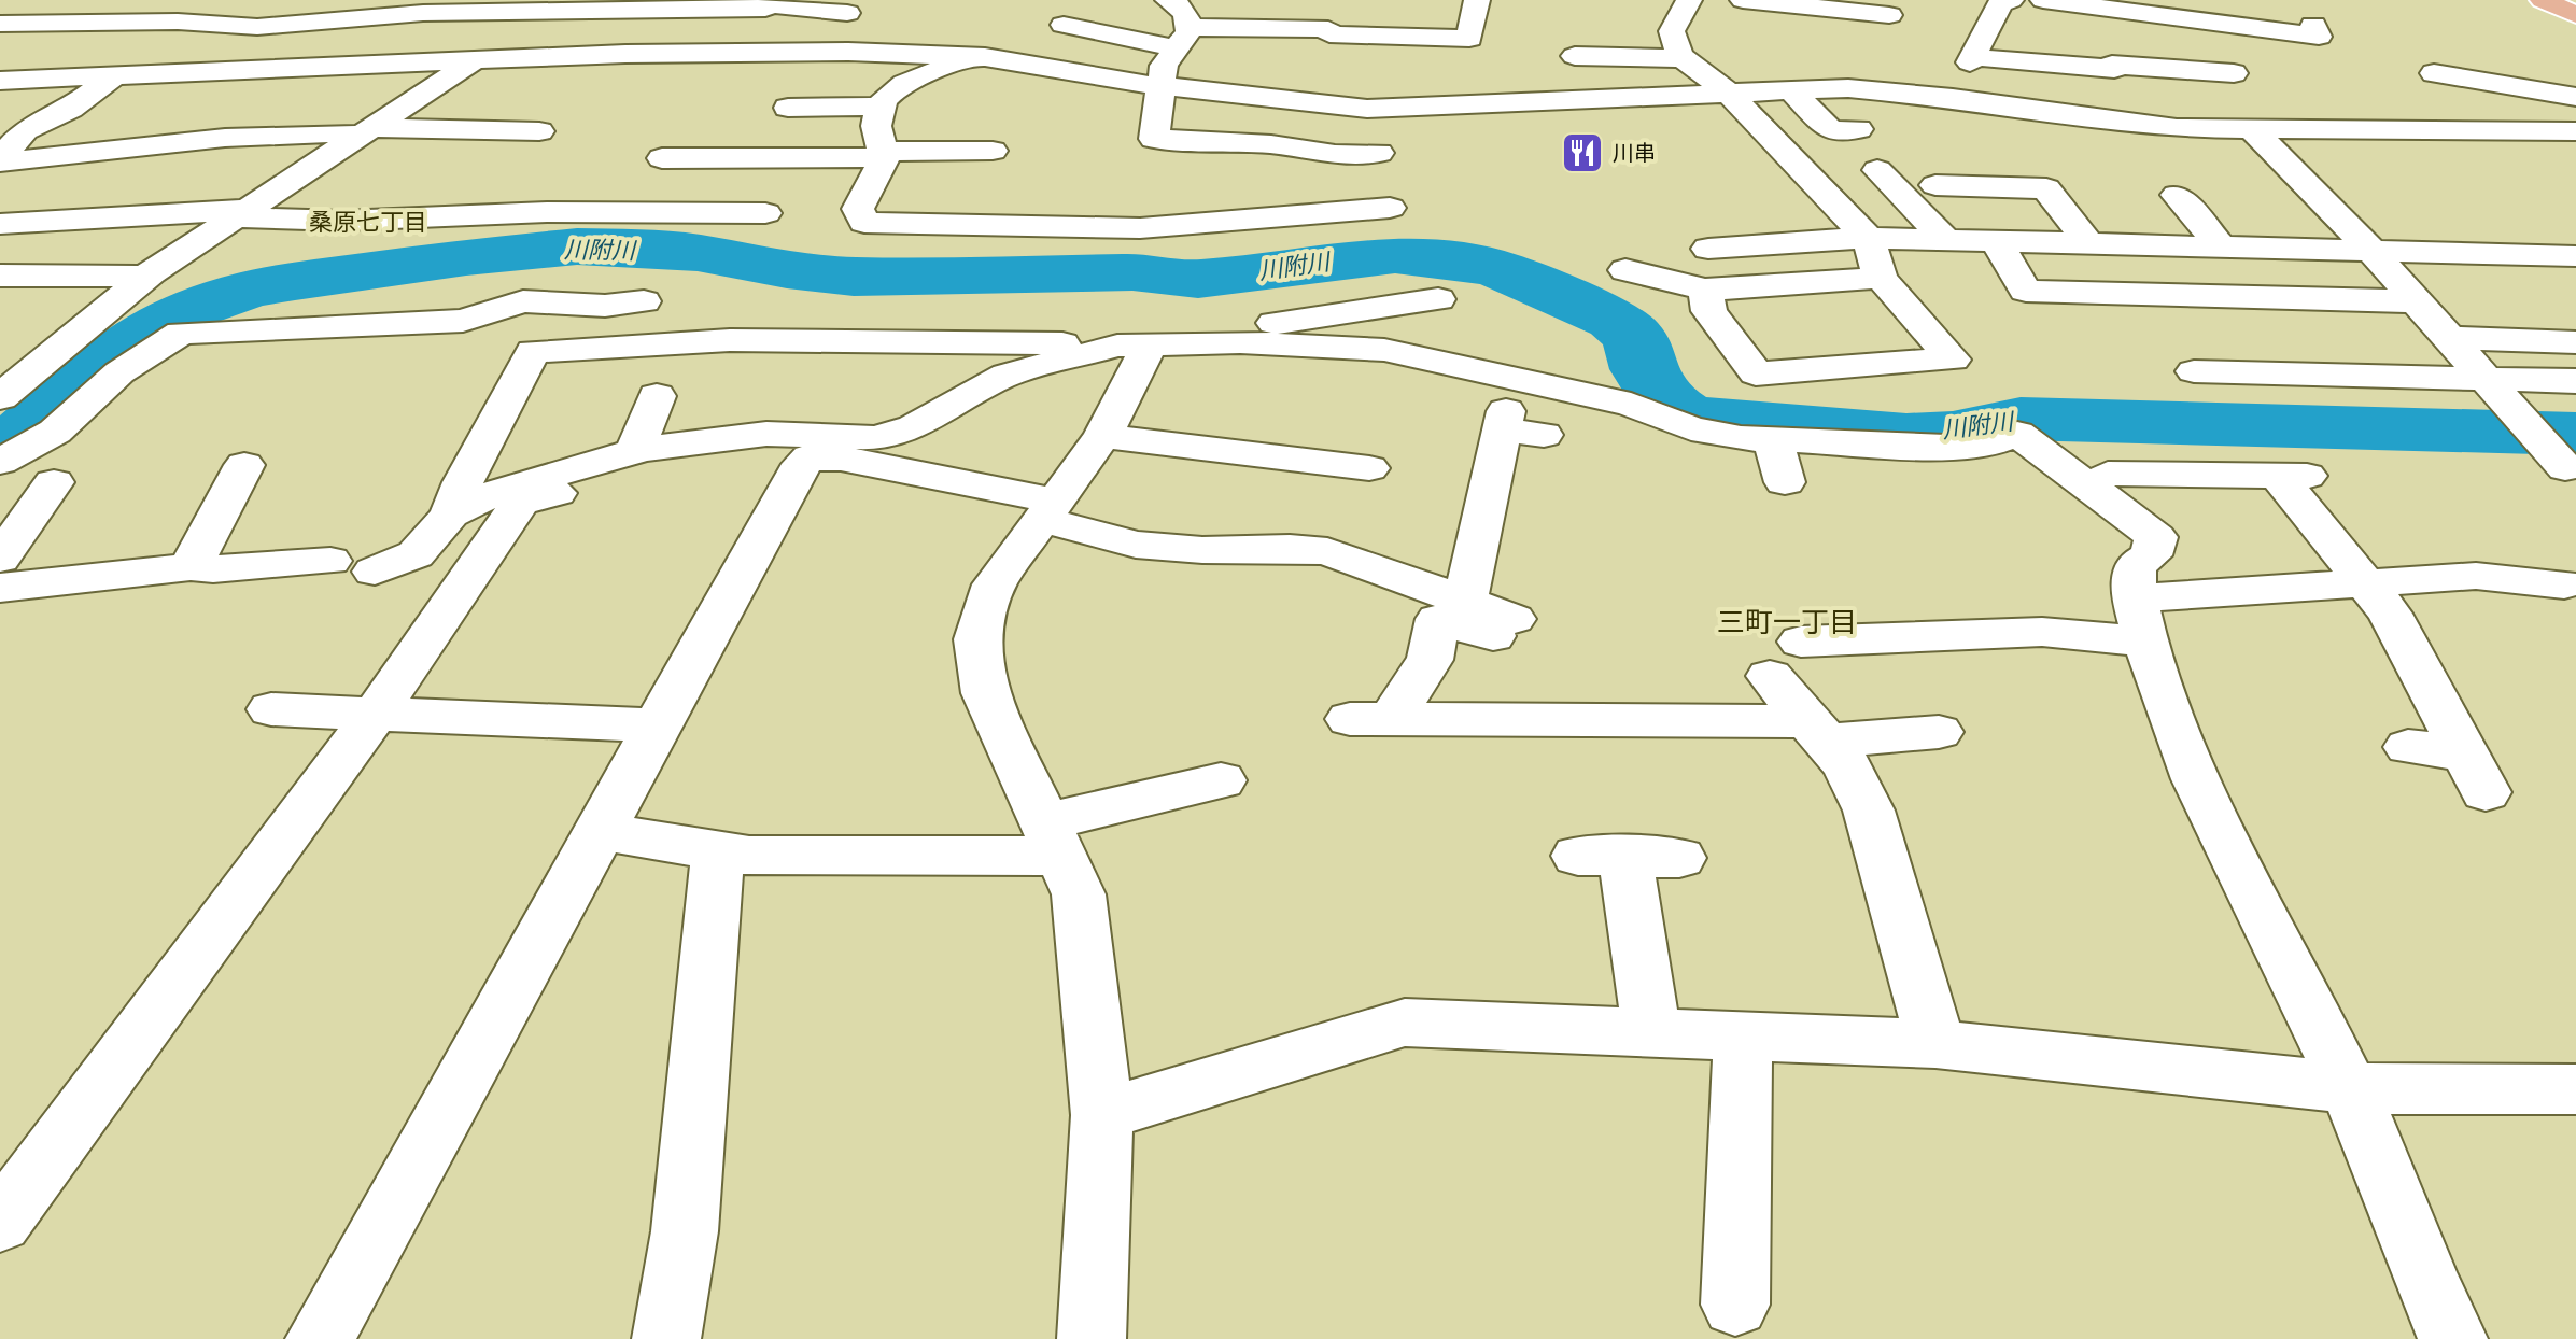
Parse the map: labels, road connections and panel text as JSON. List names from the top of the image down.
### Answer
{
  "districts": ["桑原七丁目", "三町一丁目"],
  "water": ["川附川"],
  "places": {
    "restaurant": ["川串"]
  }
}
